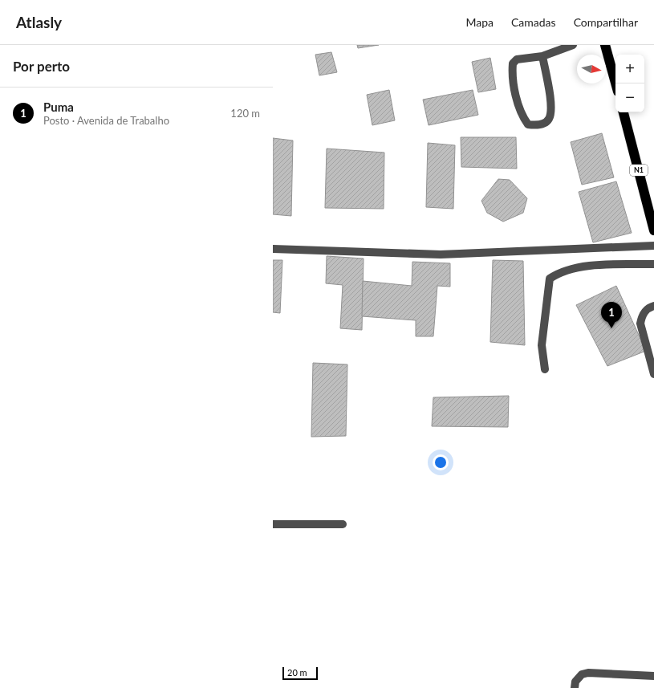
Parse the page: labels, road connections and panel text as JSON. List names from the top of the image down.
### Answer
{
  "streets": {
    "highway": ["N1"]
  },
  "scale_bar": "20 m",
  "north": "right",
  "page": {
    "header": "Atlasly",
    "nav": ["Mapa", "Camadas", "Compartilhar"],
    "heading": "Por perto",
    "map_buttons": ["+", "−"],
    "list": [
      {
        "mark": "1",
        "name": "Puma",
        "note": "Posto · Avenida de Trabalho",
        "value": "120 m"
      }
    ],
    "pins": "1",
    "scale": "20 m"
  }
}
